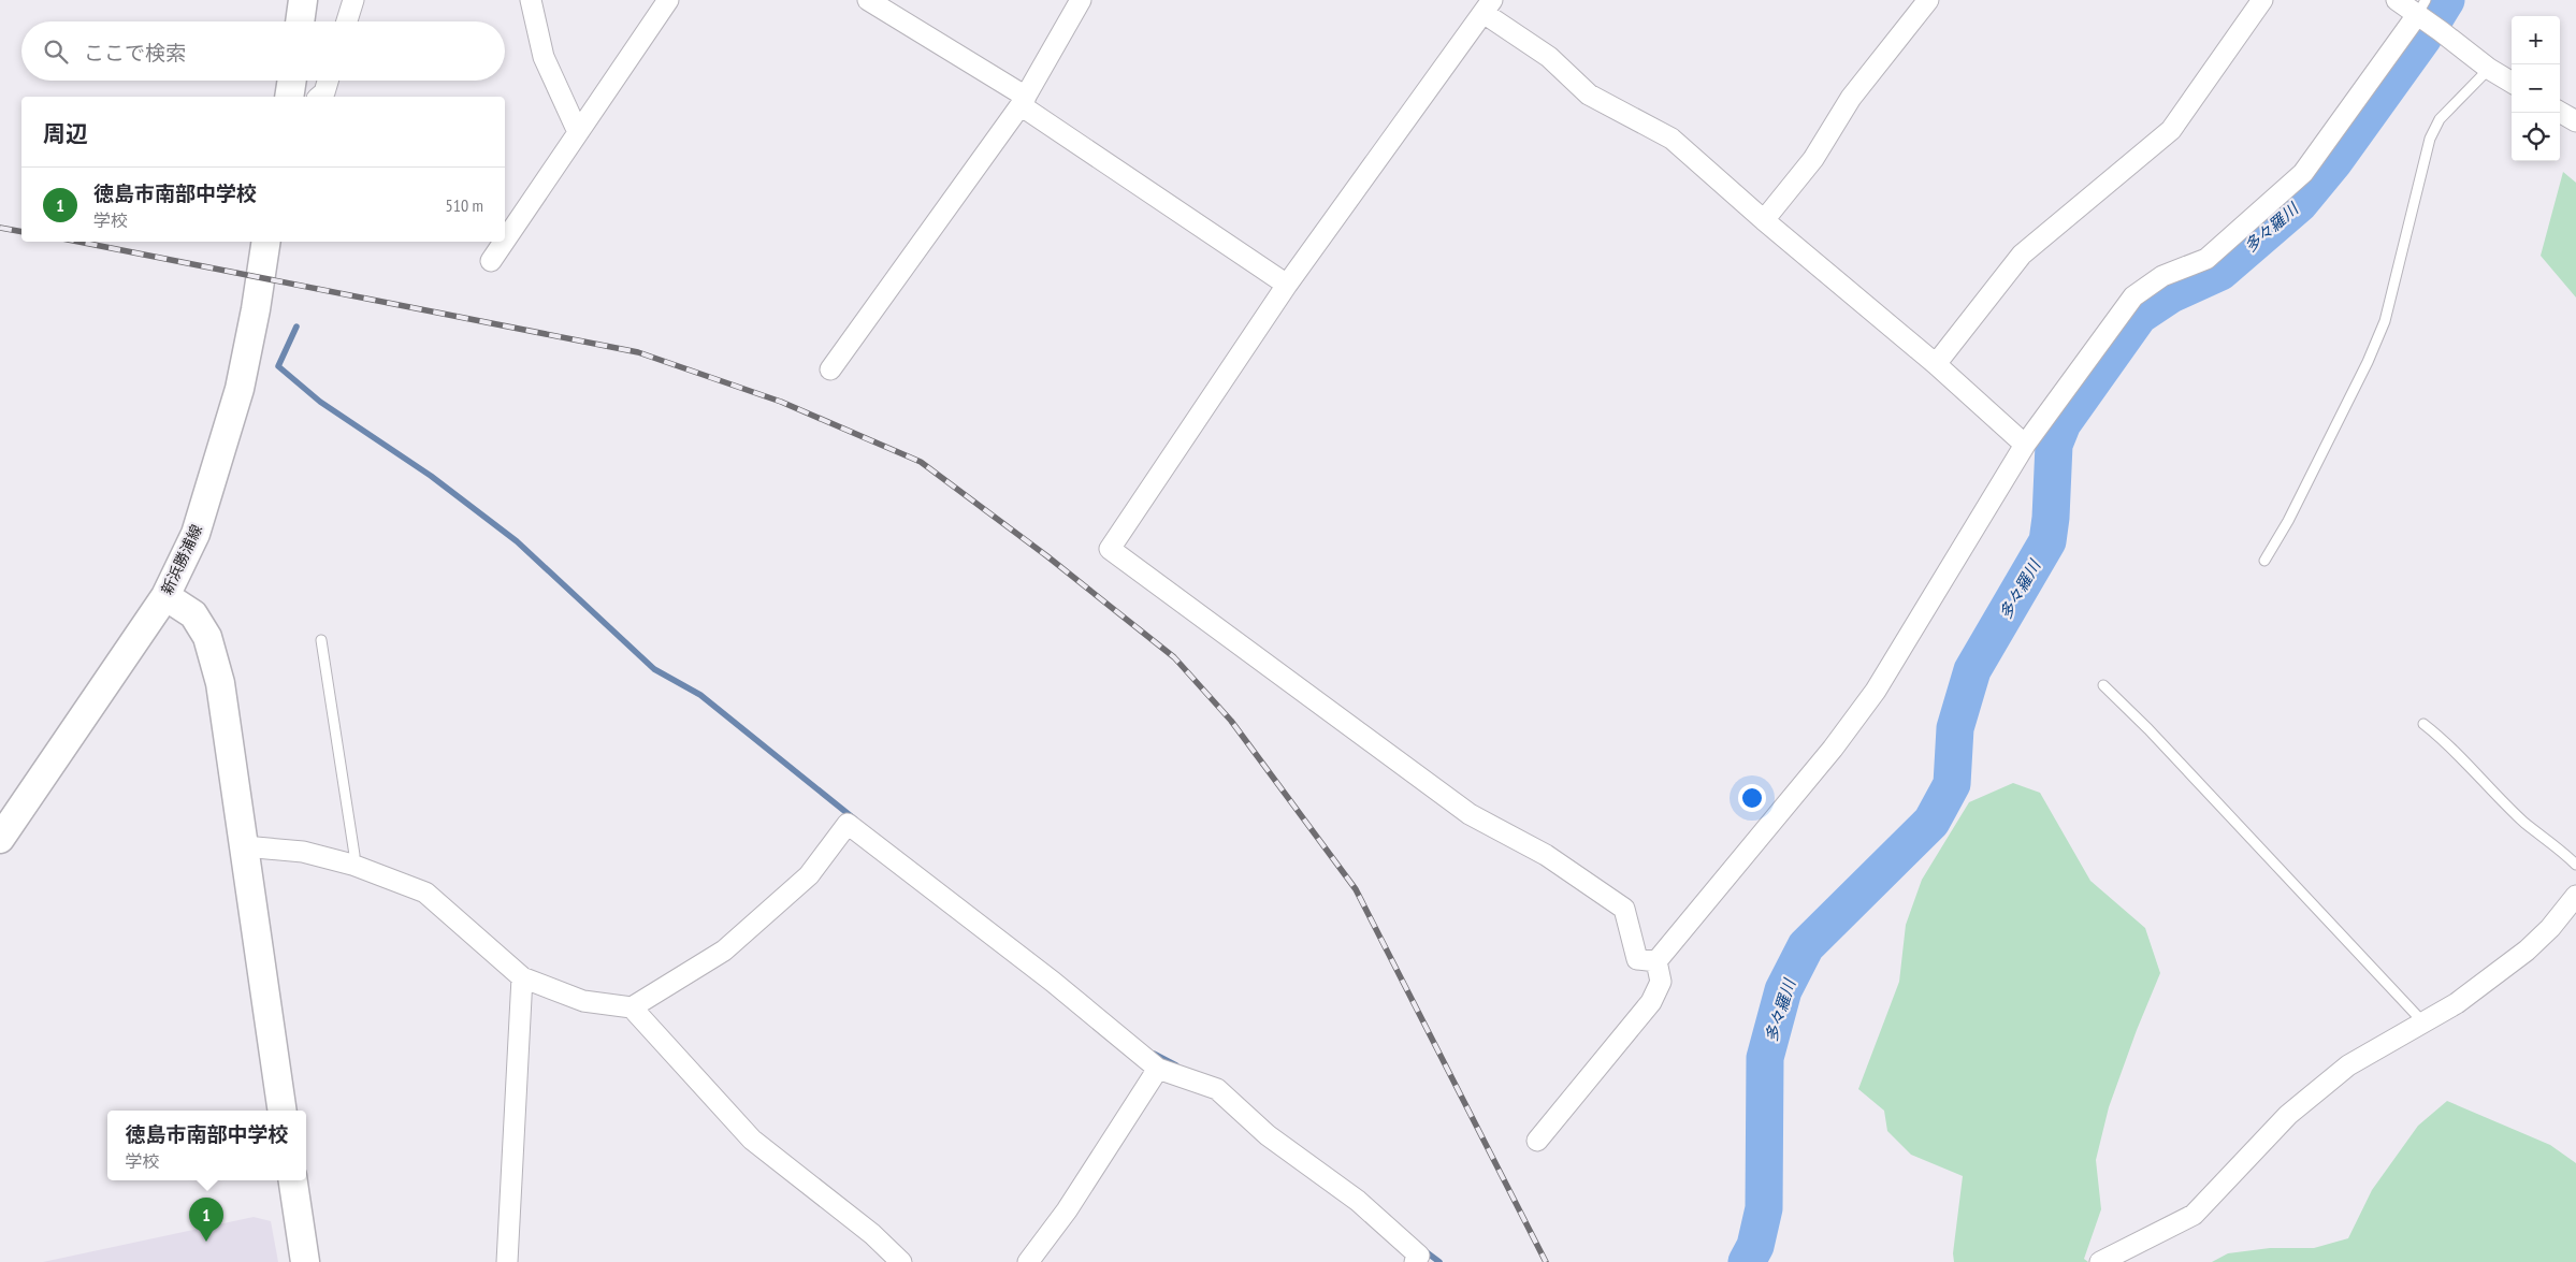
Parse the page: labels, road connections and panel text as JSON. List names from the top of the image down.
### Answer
{
  "streets": {
    "main road": ["新浜勝浦線"]
  },
  "water": ["多々羅川"],
  "page": {
    "map_buttons": ["+", "−"],
    "search": "ここで検索",
    "heading": "周辺",
    "list": [
      {
        "mark": "1",
        "name": "徳島市南部中学校",
        "note": "学校",
        "value": "510 m"
      }
    ],
    "popup": ["徳島市南部中学校", "学校"],
    "pins": "1"
  }
}
